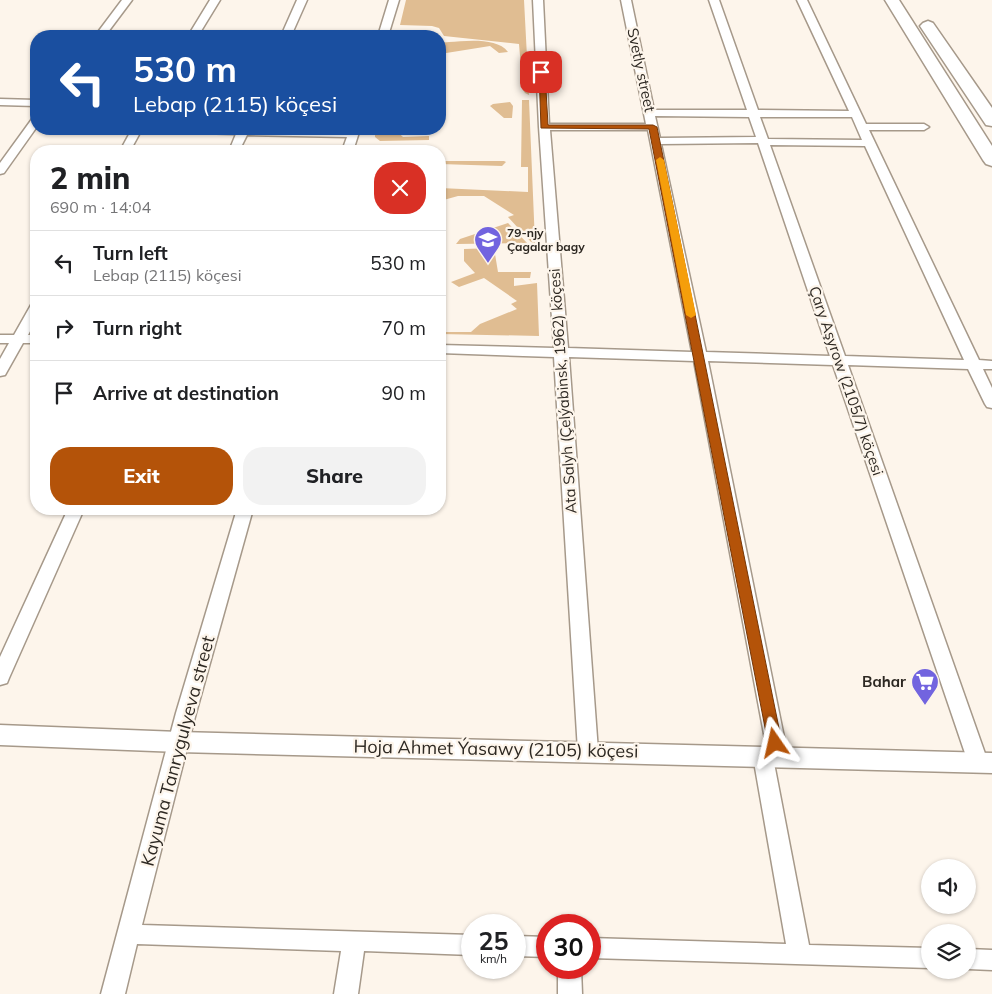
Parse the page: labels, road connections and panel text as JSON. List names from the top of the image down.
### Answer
{
  "streets": {
    "street": [
      "Svetly street",
      "Çary Aşyrow (2105/7) köçesi",
      "Ata Salyh (Çelýabinsk, 1962) köçesi",
      "Hoja Ahmet Ýasawy (2105) köçesi",
      "Kayuma Tanrygulyeva street"
    ]
  },
  "crossings": [
    ["Svetly street", "Hoja Ahmet Ýasawy (2105) köçesi"],
    ["Çary Aşyrow (2105/7) köçesi", "Hoja Ahmet Ýasawy (2105) köçesi"],
    ["Ata Salyh (Çelýabinsk, 1962) köçesi", "Hoja Ahmet Ýasawy (2105) köçesi"],
    ["Hoja Ahmet Ýasawy (2105) köçesi", "Kayuma Tanrygulyeva street"]
  ],
  "places": {
    "school or university": ["79-njy Çagalar bagy"],
    "supermarket": ["Bahar"]
  },
  "page": {
    "turn": ["530 m", "Lebap (2115) köçesi"],
    "heading": ["2 min", "690 m · 14:04"],
    "list": [
      {
        "name": "Turn left",
        "note": "Lebap (2115) köçesi",
        "value": "530 m"
      },
      {
        "name": "Turn right",
        "value": "70 m"
      },
      {
        "name": "Arrive at destination",
        "value": "90 m"
      }
    ],
    "buttons": ["Exit", "Share"],
    "speed": "25 km/h",
    "limit": "30"
  }
}
